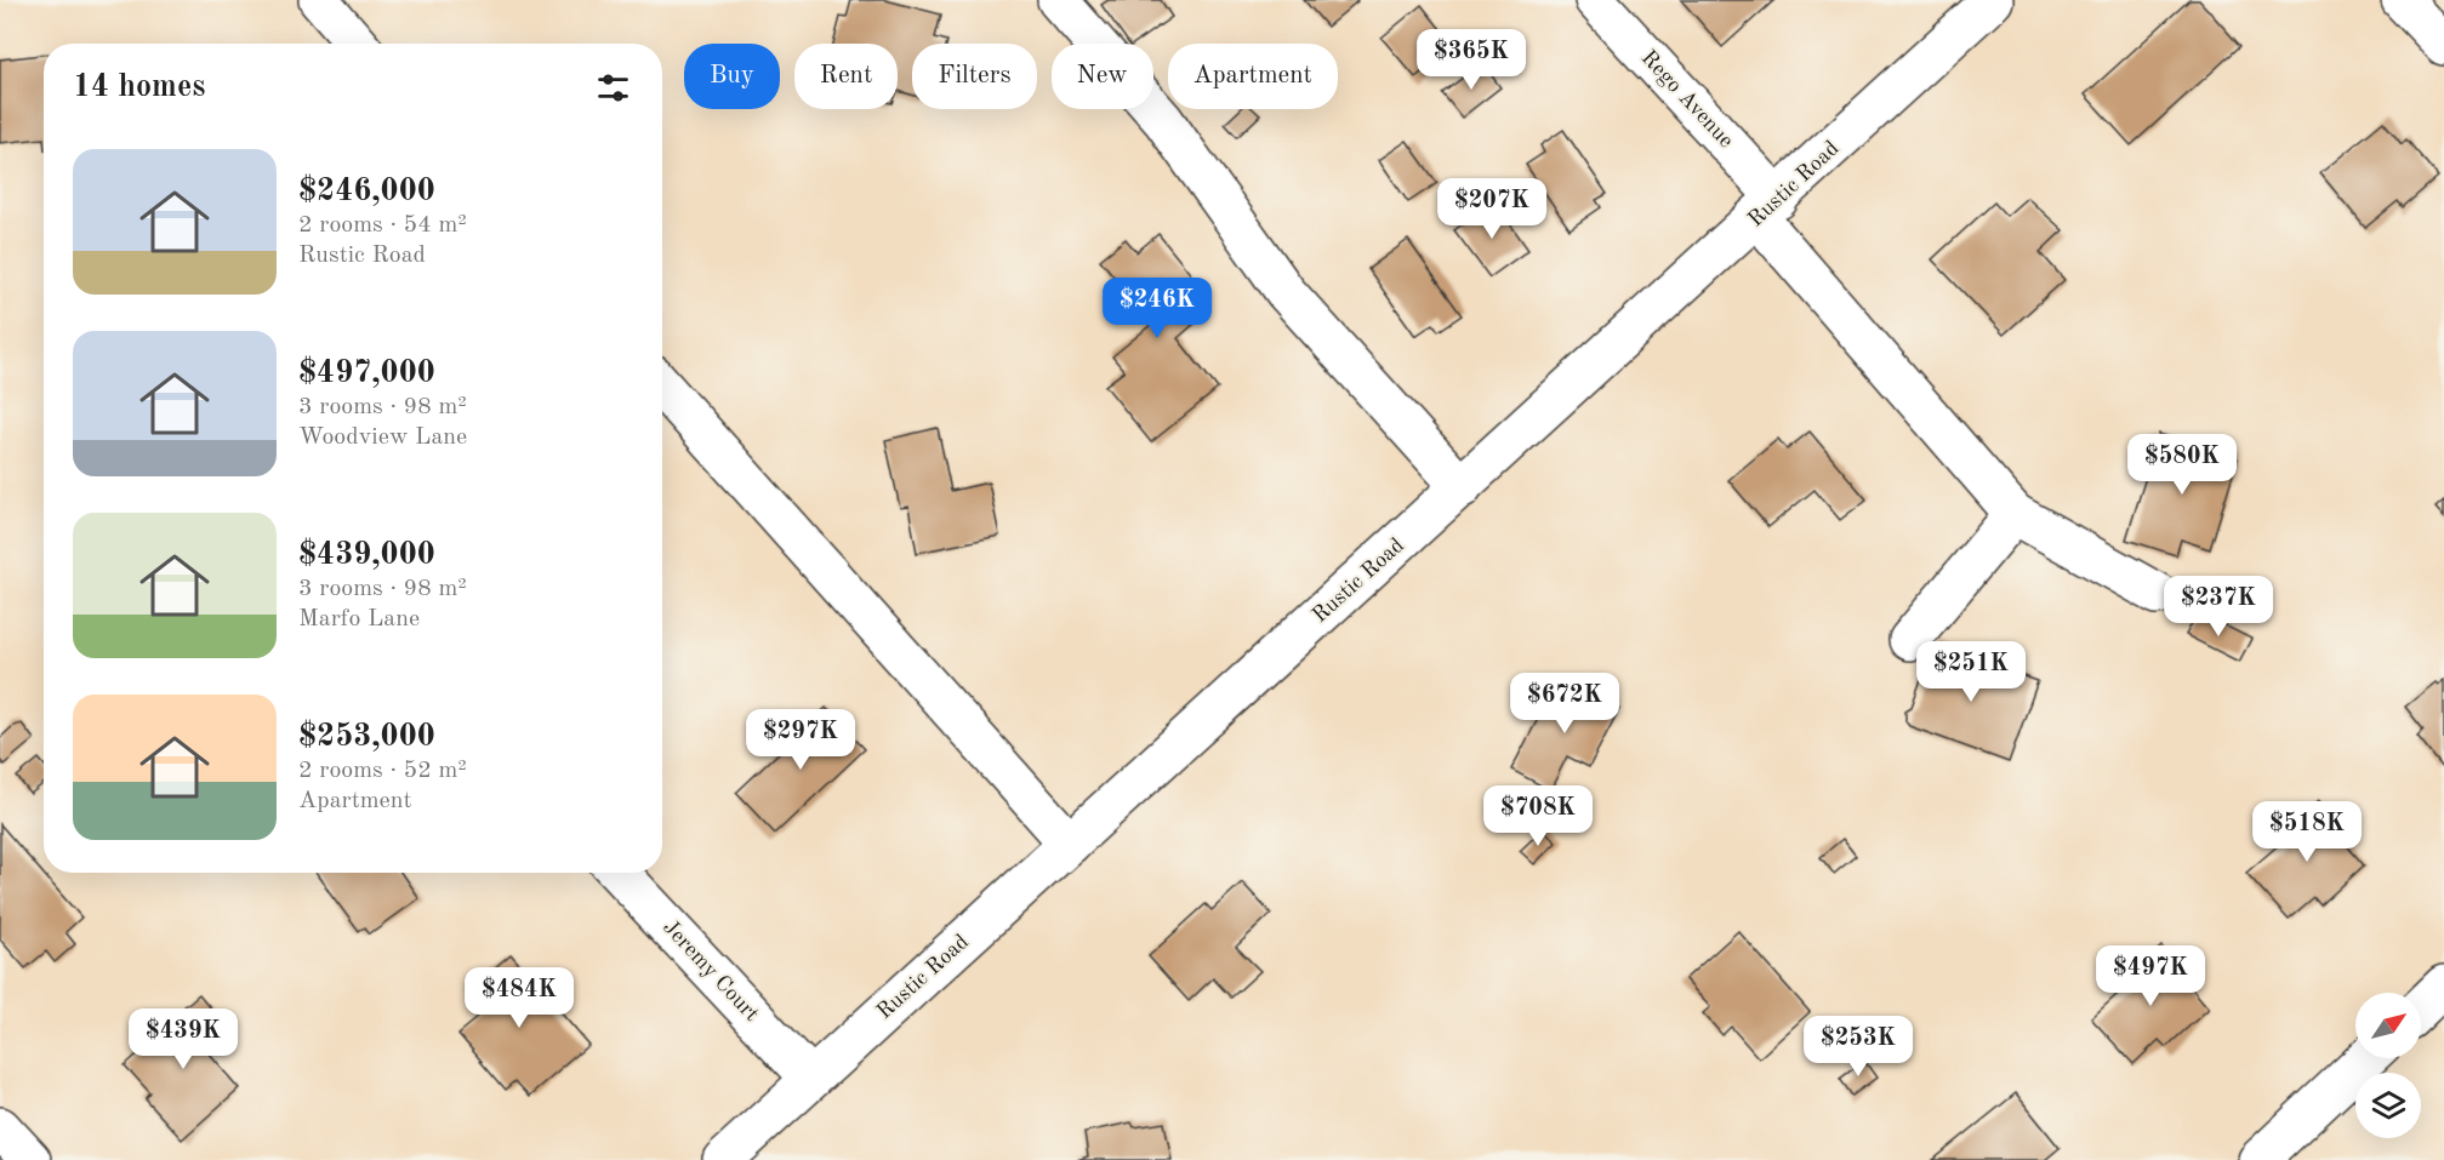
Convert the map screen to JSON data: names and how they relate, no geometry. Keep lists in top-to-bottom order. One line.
{"streets":{"street":["Rego Avenue","Rustic Road","Jeremy Court"]},"crossings":[["Rego Avenue","Rustic Road"],["Rustic Road","Jeremy Court"]],"north":"top right","page":{"price":["$365K","$207K","$246K","$580K","$237K","$251K","$672K","$297K","$708K","$518K","$497K","$484K","$439K","$253K"],"chip":["Buy","Rent","Filters","New","Apartment"],"heading":"14 homes","list":[{"name":"$246,000","note":"2 rooms · 54 m² · Rustic Road"},{"name":"$497,000","note":"3 rooms · 98 m² · Woodview Lane"},{"name":"$439,000","note":"3 rooms · 98 m² · Marfo Lane"},{"name":"$253,000","note":"2 rooms · 52 m² · Apartment"}]}}
